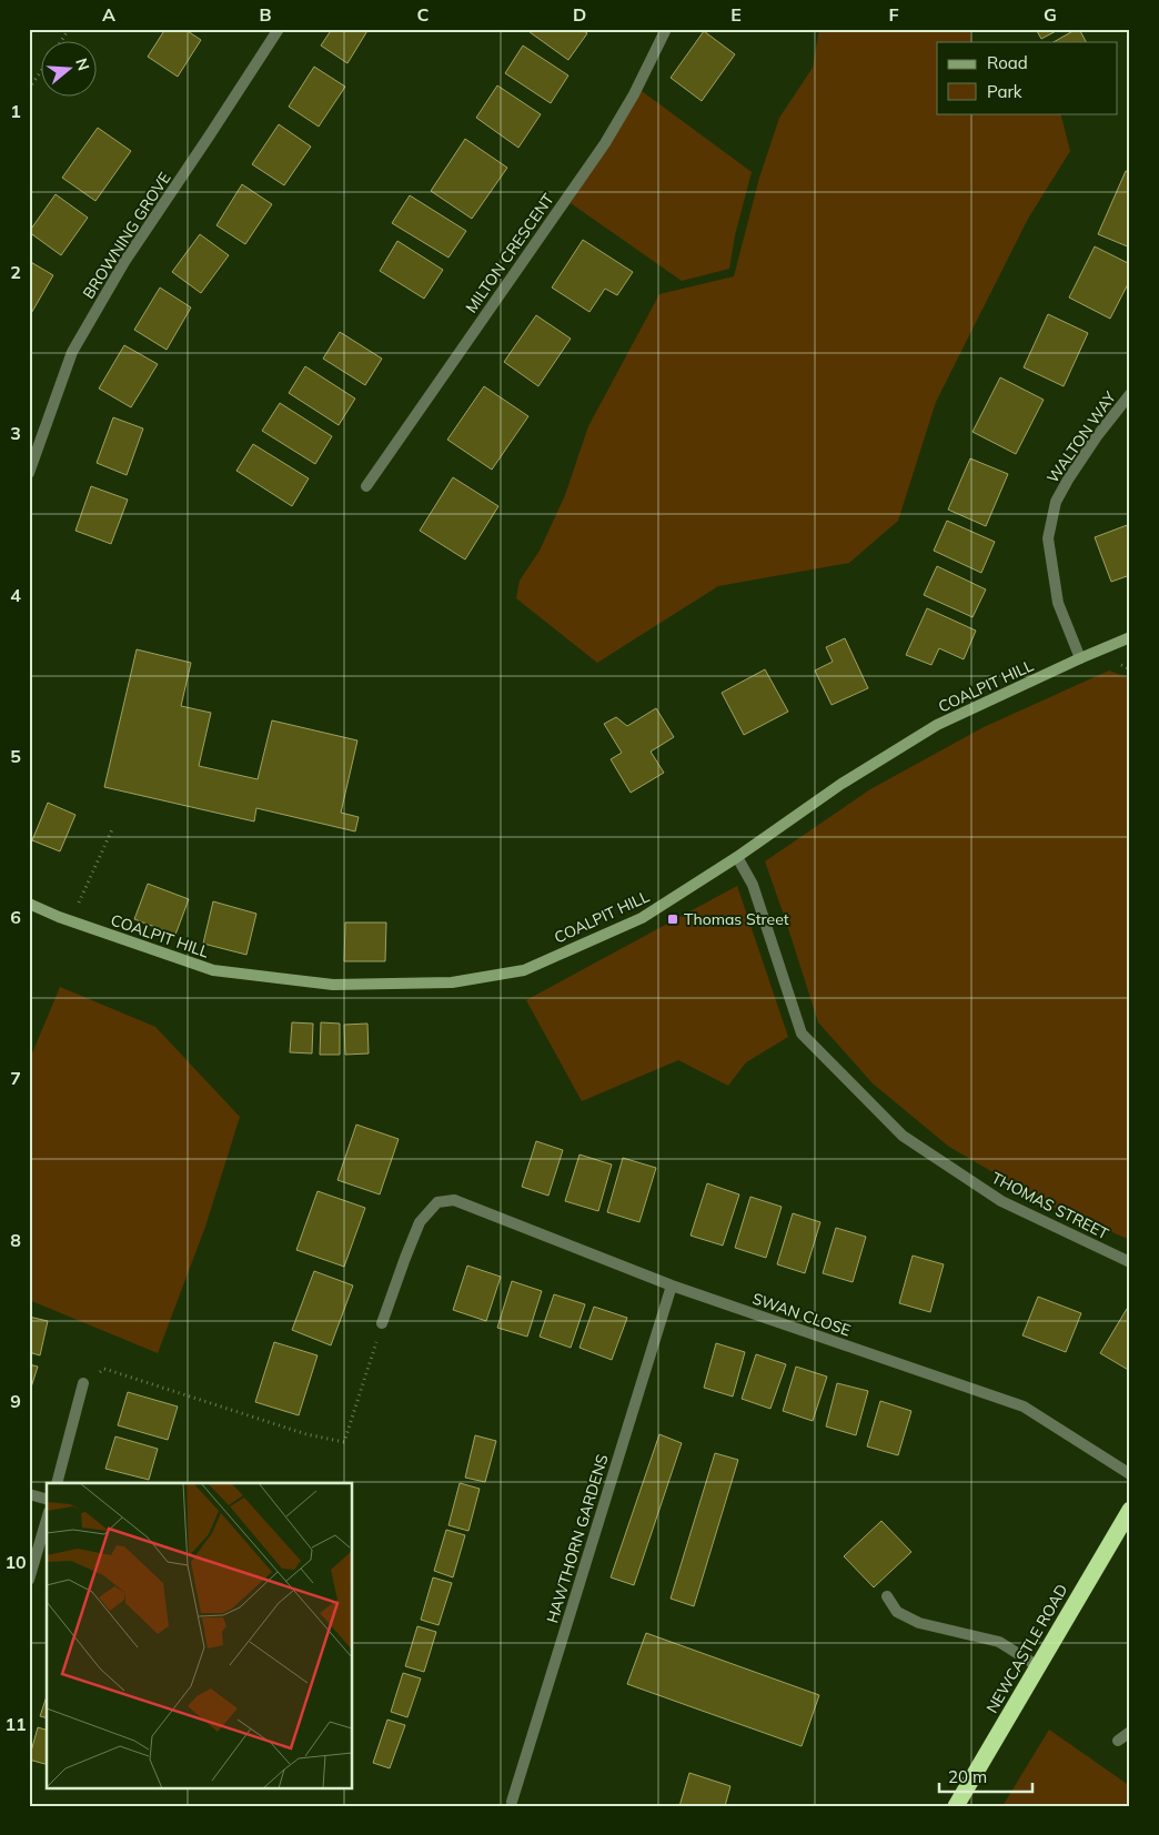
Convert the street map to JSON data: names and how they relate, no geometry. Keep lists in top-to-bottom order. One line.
{"streets":{"highway":["NEWCASTLE ROAD"],"street":["BROWNING GROVE","MILTON CRESCENT","WALTON WAY","COALPIT HILL","THOMAS STREET","SWAN CLOSE","HAWTHORN GARDENS"]},"crossings":[["WALTON WAY","COALPIT HILL"],["COALPIT HILL","THOMAS STREET"],["SWAN CLOSE","HAWTHORN GARDENS"]],"places":{"transit":["Thomas Street"]},"legend":["Road","Park"],"scale_bar":"20 m","north":"right","grid":{"columns":["A","B","C","D","E","F","G"],"rows":["1","2","3","4","5","6","7","8","9","10","11"]}}
